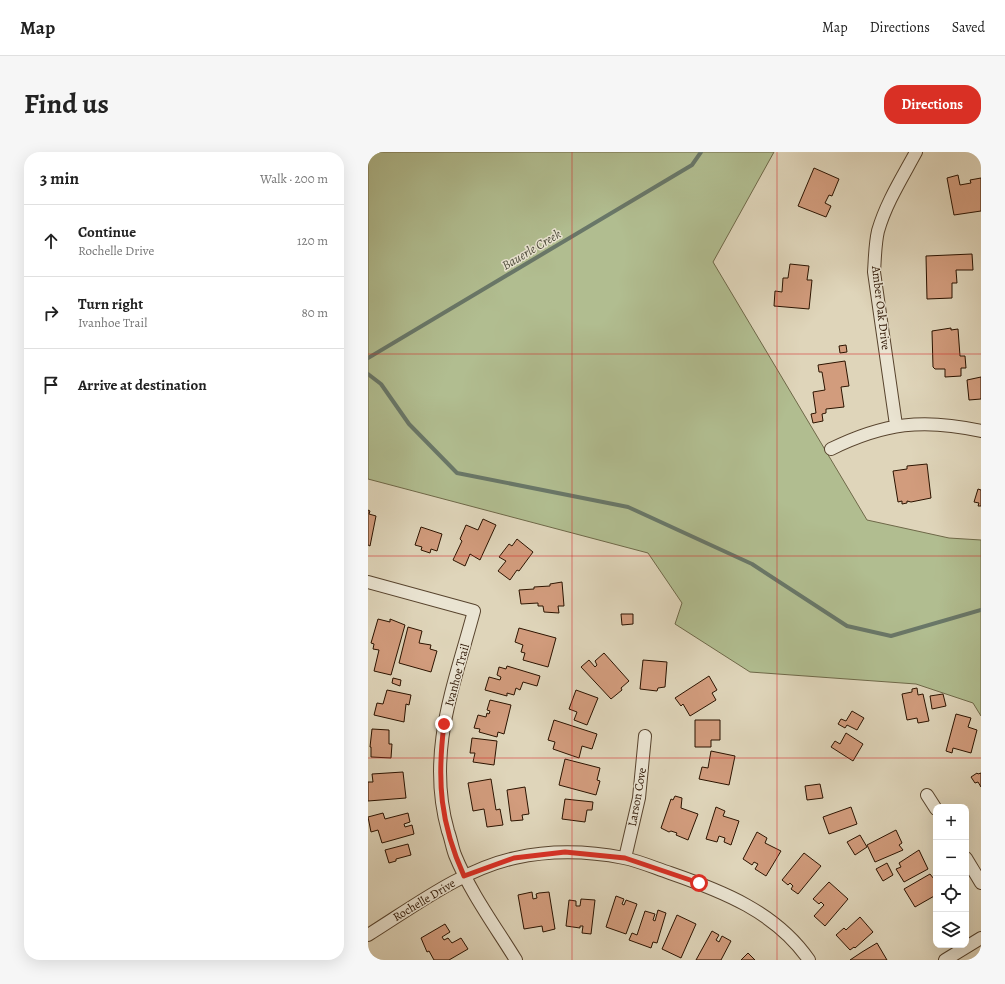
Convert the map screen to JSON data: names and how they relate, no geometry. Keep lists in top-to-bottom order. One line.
{"streets":{"street":["Amber Oak Drive","Ivanhoe Trail","Larson Cove","Rochelle Drive"]},"crossings":[["Ivanhoe Trail","Rochelle Drive"],["Larson Cove","Rochelle Drive"]],"water":["Bauerle Creek"],"page":{"header":"Map","nav":["Map","Directions","Saved"],"title":"Find us","buttons":"Directions","heading":["3 min","Walk · 200 m"],"list":[["Continue","Rochelle Drive","120 m"],["Turn right","Ivanhoe Trail","80 m"],"Arrive at destination"],"map_buttons":["+","−"]}}
